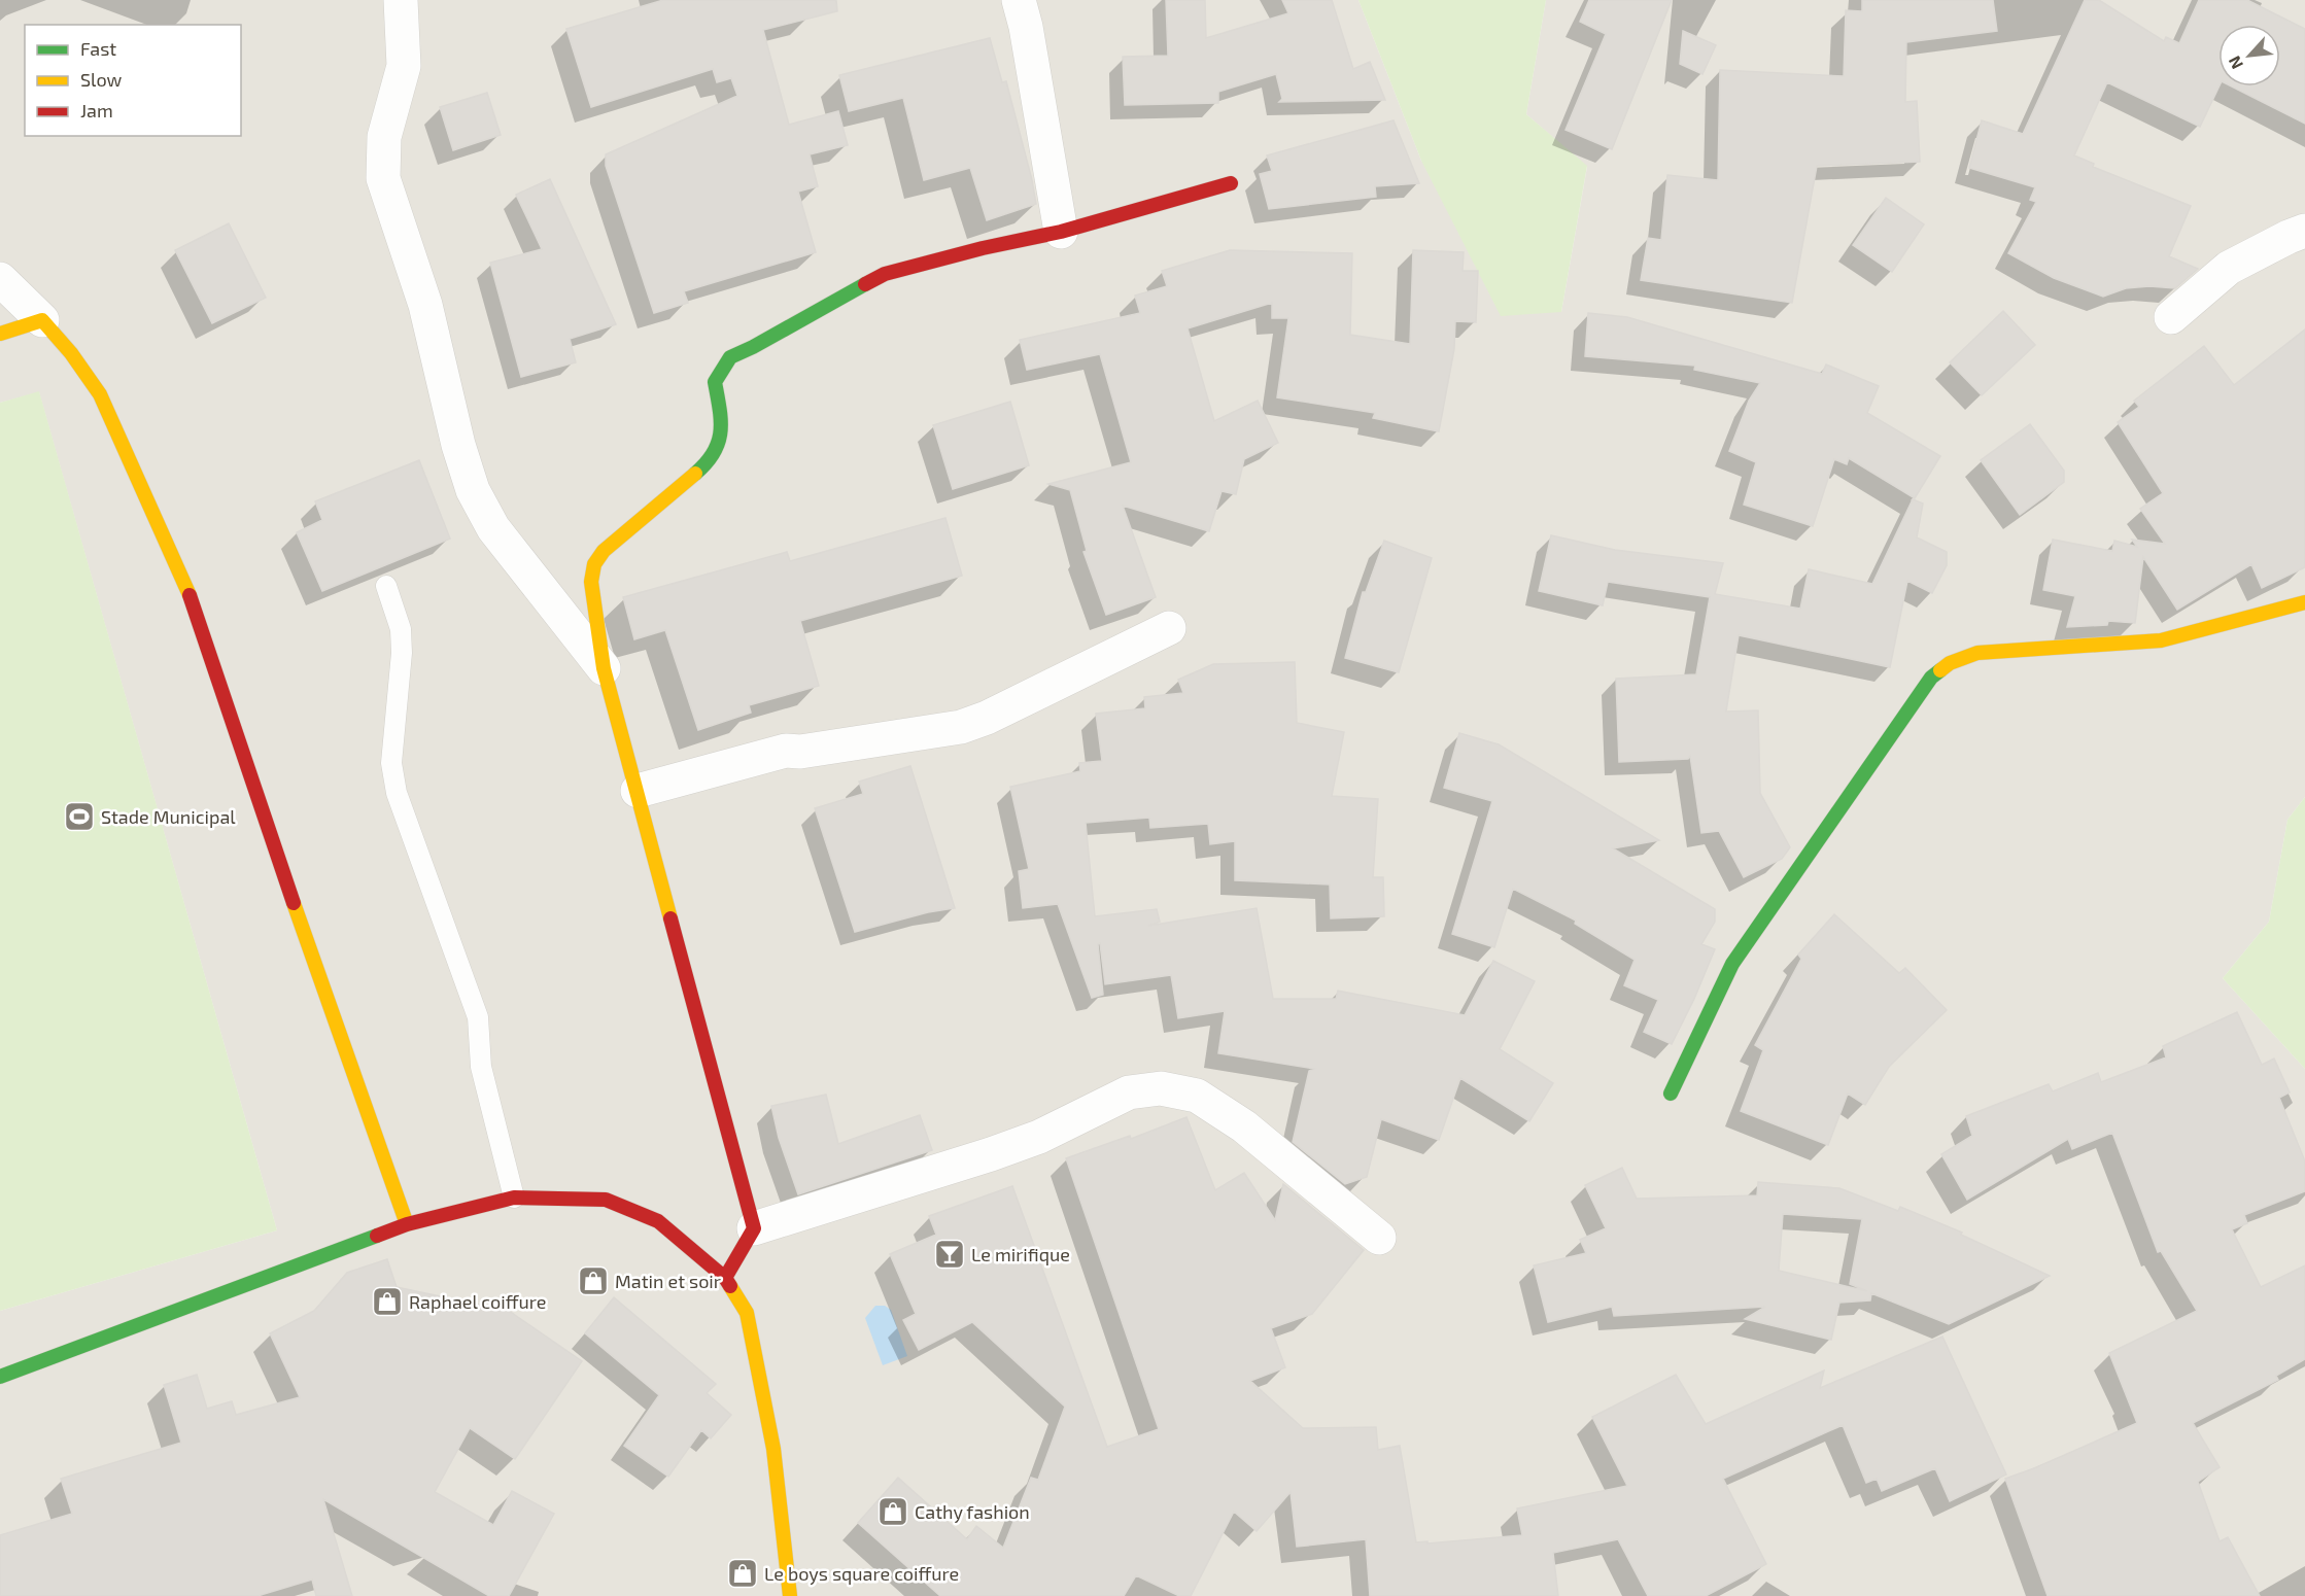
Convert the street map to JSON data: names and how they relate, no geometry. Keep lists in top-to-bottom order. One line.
{"places":{"sports":["Stade Municipal"],"bar":["Le mirifique"],"shop":["Matin et soir","Raphael coiffure","Cathy fashion","Le boys square coiffure"]},"legend":["Fast","Slow","Jam"],"north":"bottom left"}
